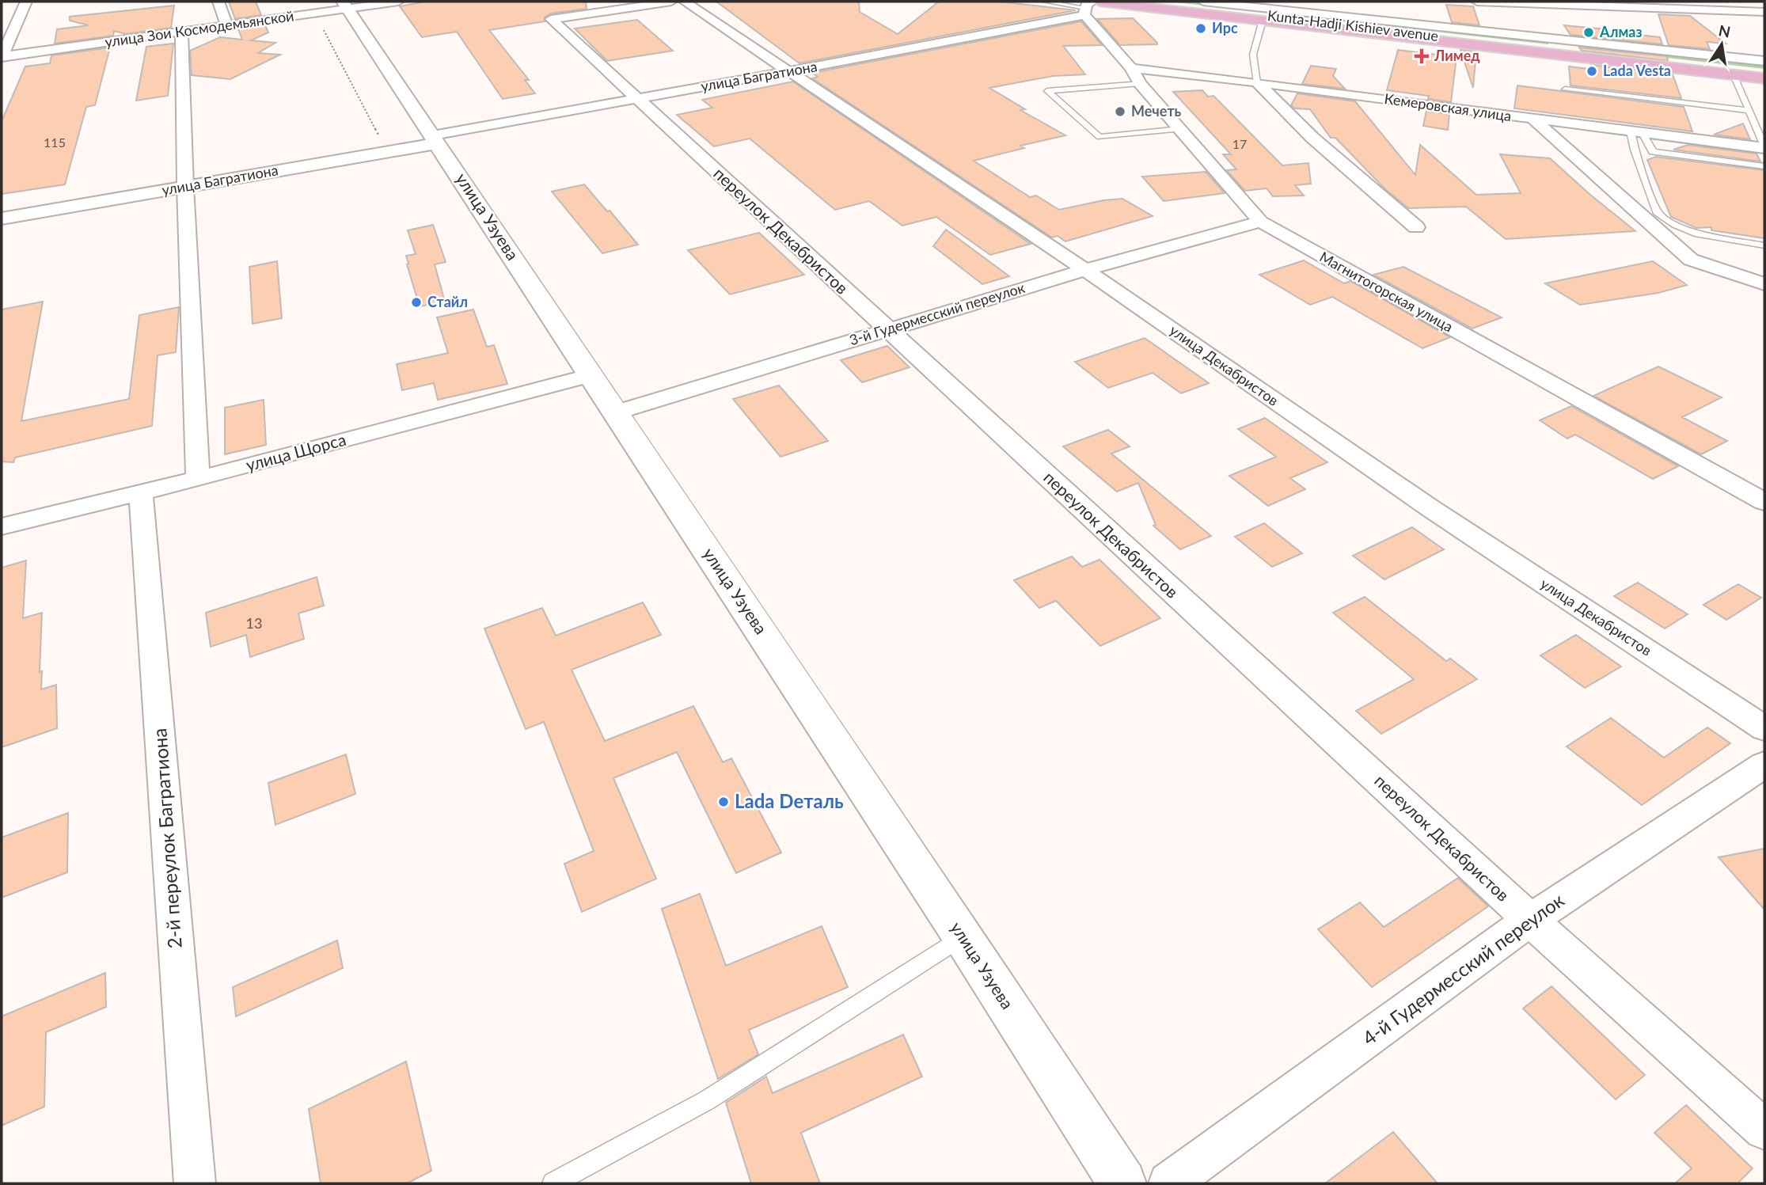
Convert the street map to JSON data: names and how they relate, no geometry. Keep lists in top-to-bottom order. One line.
{"streets":{"main road":["Kunta-Hadji Kishiev avenue","улица Багратиона","улица Узуева"],"street":["улица Зои Космодемьянской","Кемеровская улица","переулок Декабристов","Магнитогорская улица","3-й Гудермесский переулок","улица Декабристов","улица Щорса","2-й переулок Багратиона","4-й Гудермесский переулок"]},"crossings":[["Kunta-Hadji Kishiev avenue","улица Багратиона"],["Kunta-Hadji Kishiev avenue","Магнитогорская улица"],["улица Зои Космодемьянской","улица Узуева"],["улица Багратиона","улица Узуева"],["улица Багратиона","переулок Декабристов"],["улица Багратиона","Магнитогорская улица"],["улица Багратиона","улица Декабристов"],["Кемеровская улица","Магнитогорская улица"],["улица Узуева","3-й Гудермесский переулок"],["улица Узуева","улица Щорса"],["переулок Декабристов","3-й Гудермесский переулок"],["переулок Декабристов","4-й Гудермесский переулок"],["Магнитогорская улица","3-й Гудермесский переулок"],["3-й Гудермесский переулок","улица Декабристов"],["улица Щорса","2-й переулок Багратиона"]],"places":{"other":["Ирс","Алмаз","Lada Vesta","Мечеть","Стайл","Lada Dеталь"],"health":["Лимед"]},"house_numbers":["115","17","13"],"north":"top"}
